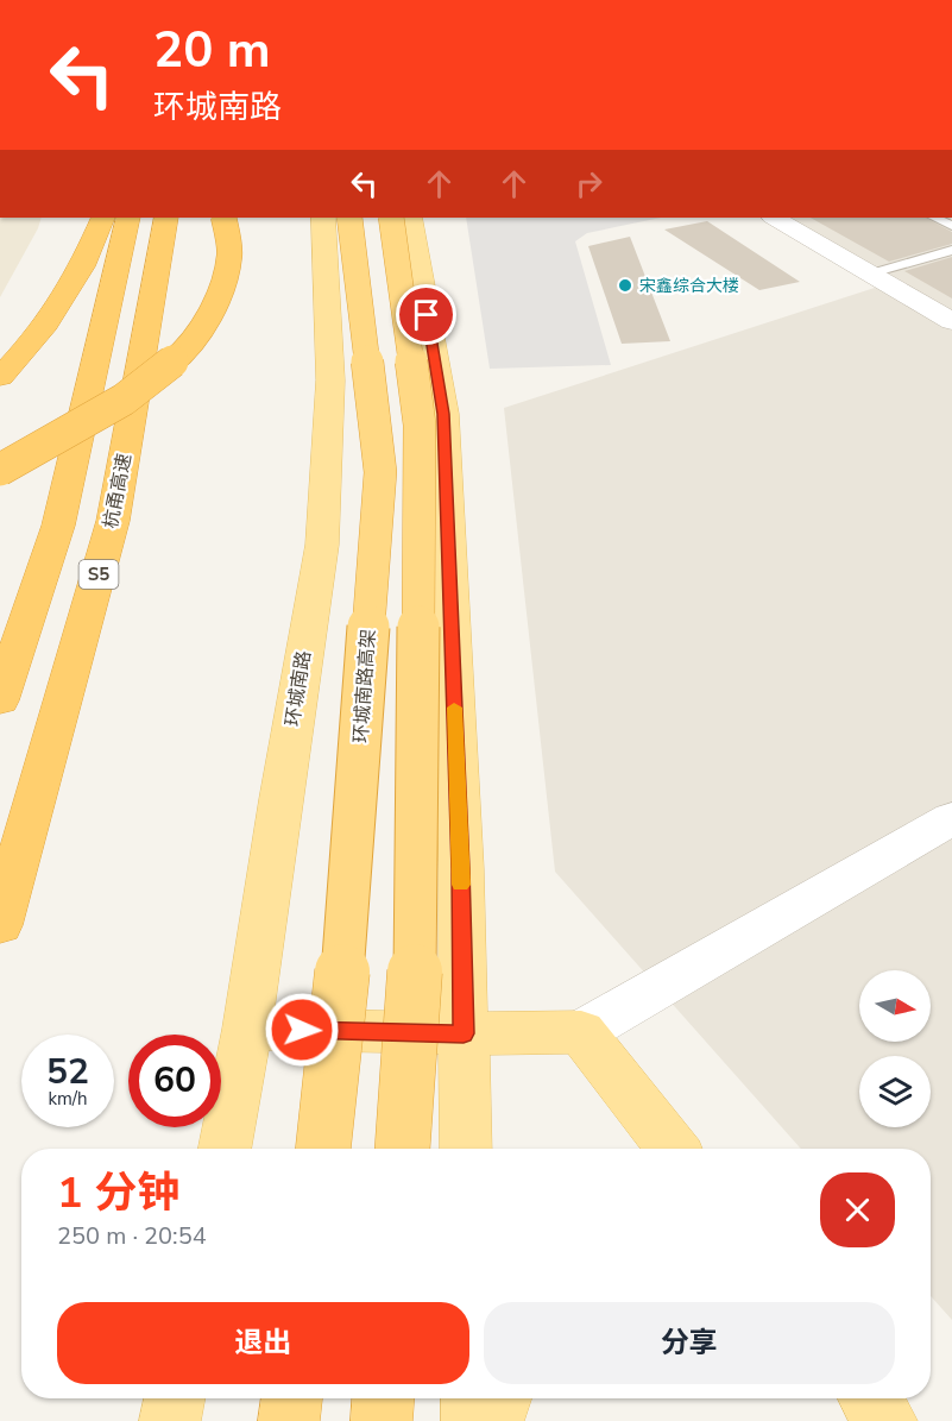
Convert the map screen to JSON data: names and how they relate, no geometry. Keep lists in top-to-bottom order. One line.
{"streets":{"highway":["杭甬高速","S5","环城南路高架"],"main road":["环城南路"]},"places":["宋鑫综合大楼"],"north":"right","page":{"turn":["20 m","环城南路"],"speed":"52 km/h","limit":"60","heading":["1 分钟","250 m · 20:54"],"buttons":["退出","分享"]}}
